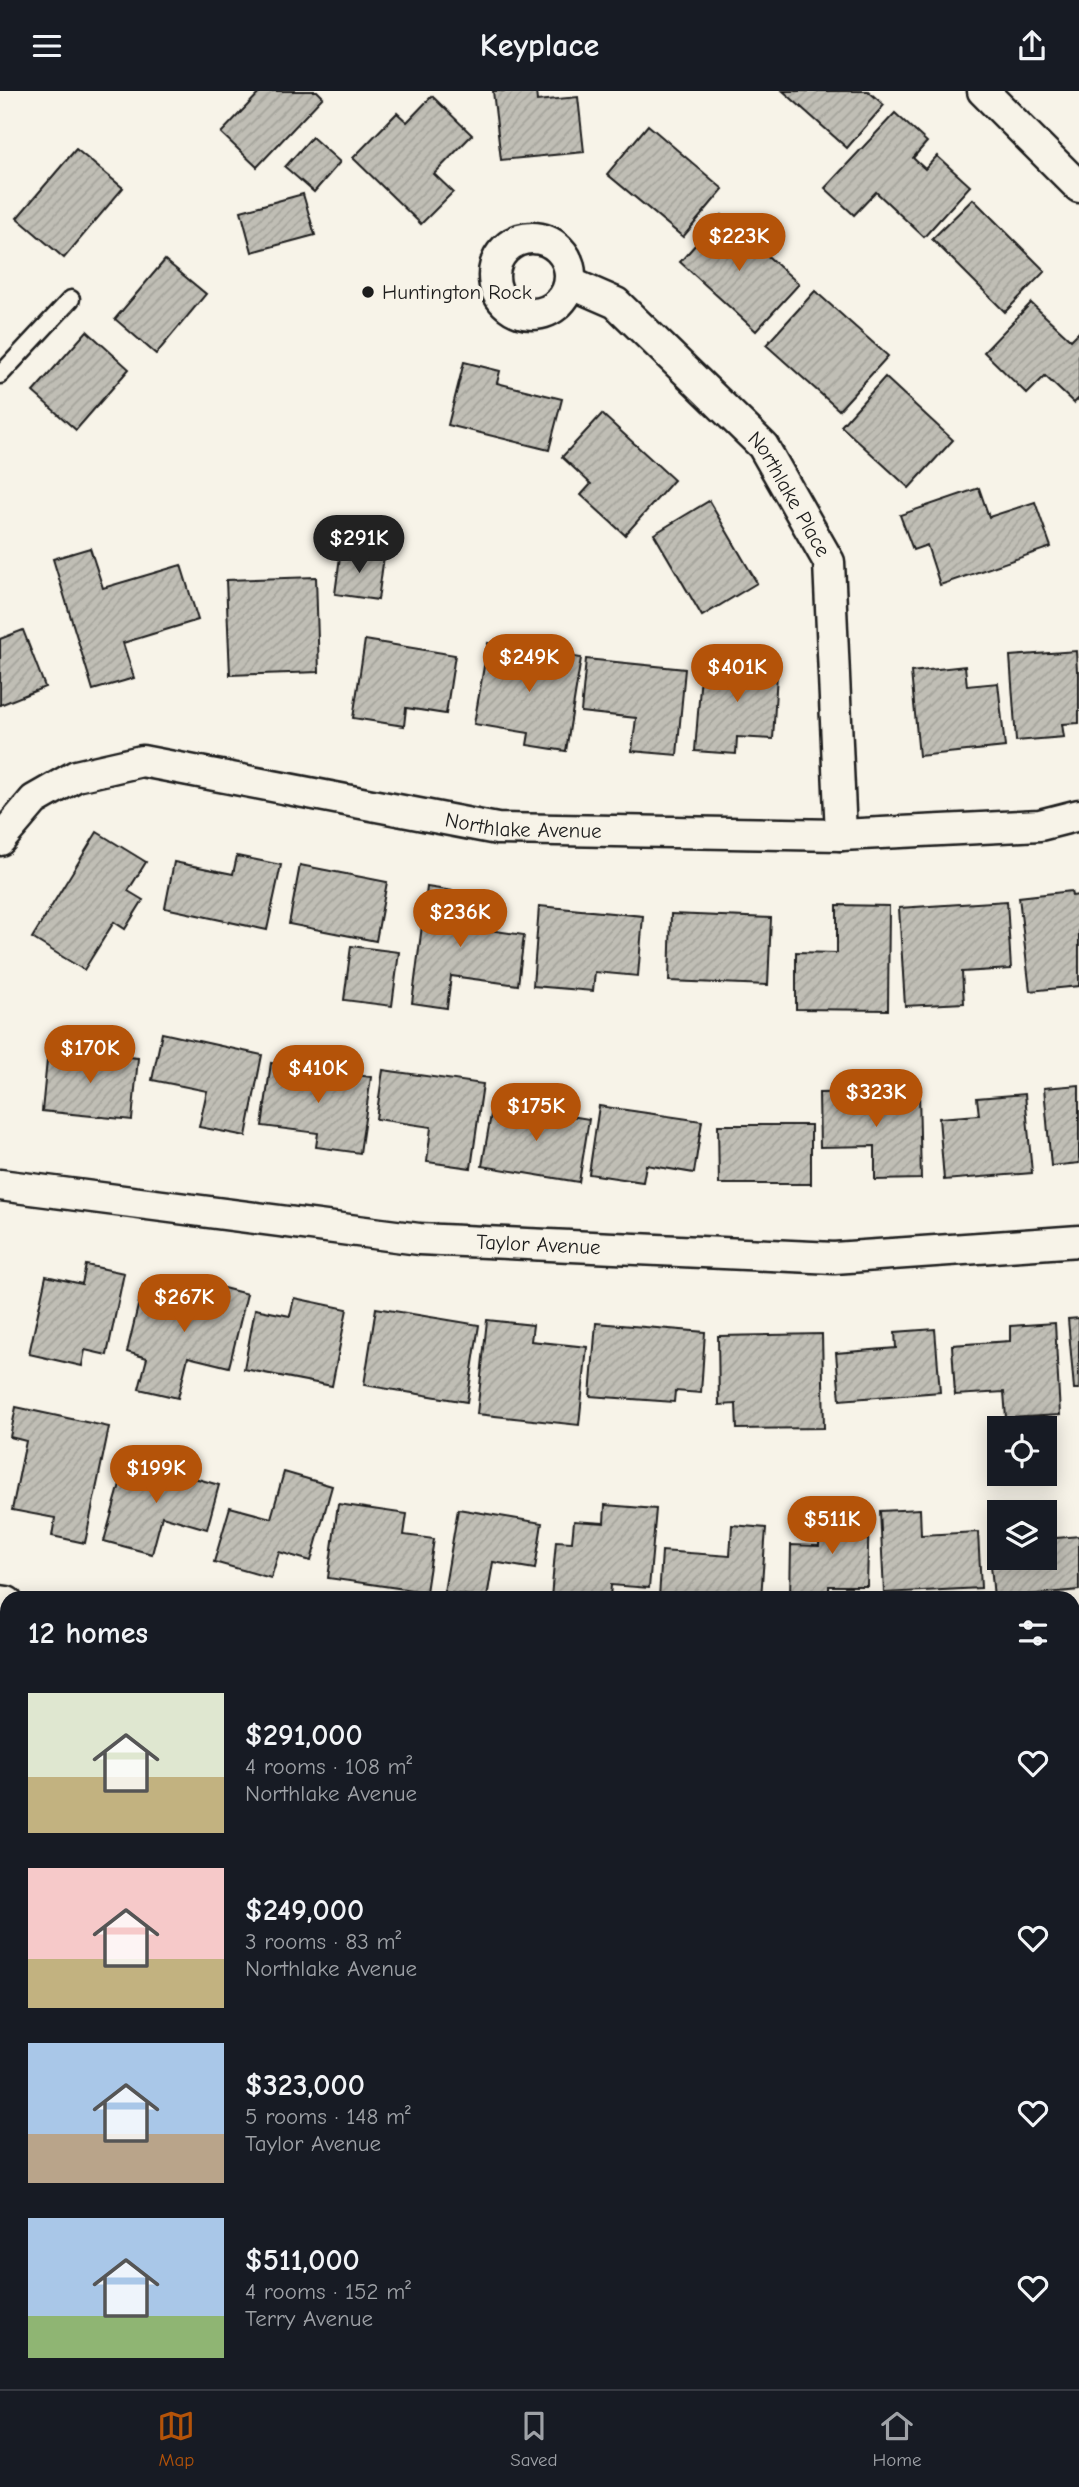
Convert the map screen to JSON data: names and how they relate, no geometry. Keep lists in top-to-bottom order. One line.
{"streets":{"street":["Northlake Place","Northlake Avenue","Taylor Avenue"]},"crossings":[["Northlake Place","Northlake Avenue"]],"places":["Huntington Rock"],"page":{"header":"Keyplace","price":["$223K","$291K","$249K","$401K","$236K","$170K","$410K","$323K","$175K","$267K","$199K","$511K"],"heading":"12 homes","list":[{"name":"$291,000","note":"4 rooms · 108 m² · Northlake Avenue"},{"name":"$249,000","note":"3 rooms · 83 m² · Northlake Avenue"},{"name":"$323,000","note":"5 rooms · 148 m² · Taylor Avenue"},{"name":"$511,000","note":"4 rooms · 152 m² · Terry Avenue"}],"tabs":["Map","Saved","Home"]}}
